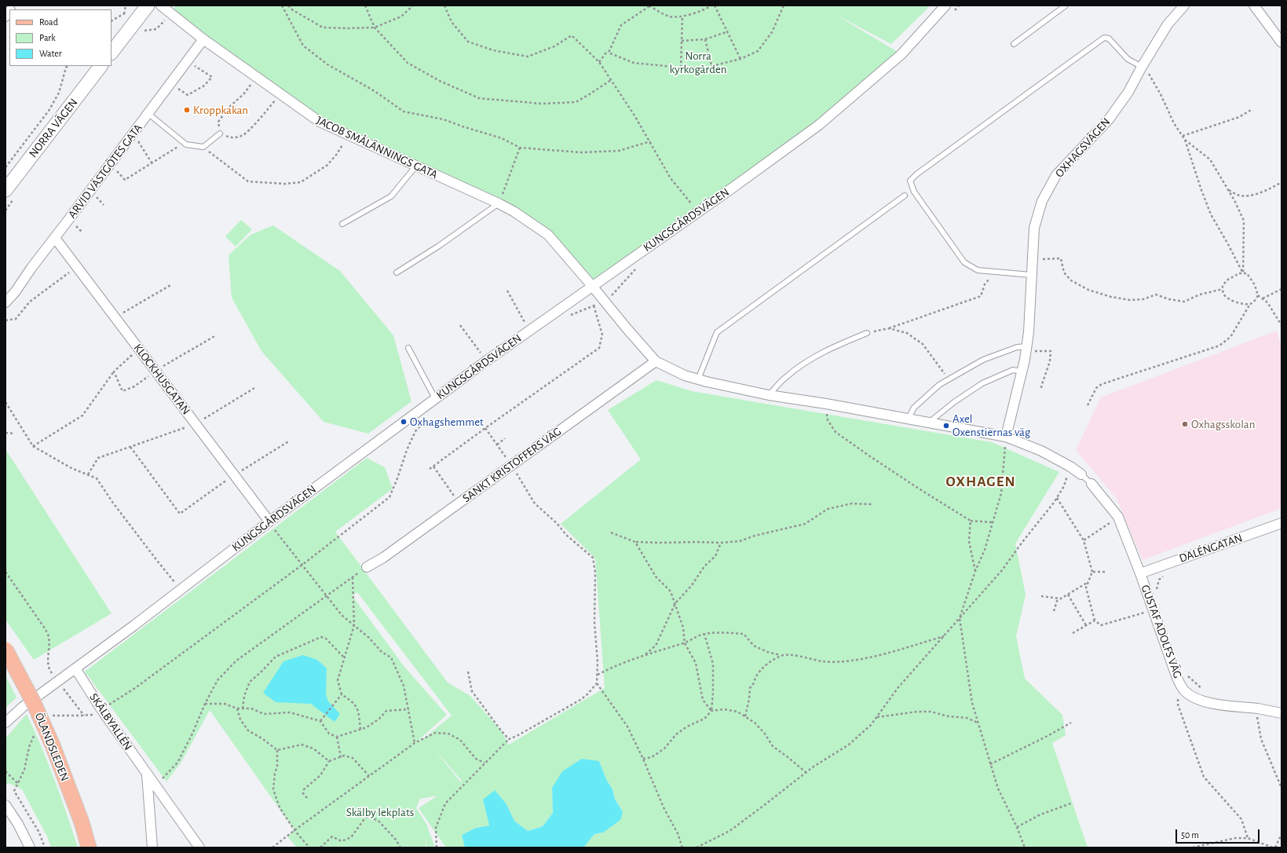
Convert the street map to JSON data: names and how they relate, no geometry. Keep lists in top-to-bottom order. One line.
{"streets":{"main road":["NORRA VÄGEN","ÖLANDSLEDEN"],"street":["JACOB SMÅLÄNNINGS GATA","OXHAGSVÄGEN","ARVID VÄSTGÖTES GATA","KUNGSGÅRDSVÄGEN","KLOCKHUSGATAN","SANKT KRISTOFFERS VÄG","DALÉNGATAN","GUSTAF ADOLFS VÄG","SKÄLBYALLÉN"]},"crossings":[["JACOB SMÅLÄNNINGS GATA","ARVID VÄSTGÖTES GATA"],["JACOB SMÅLÄNNINGS GATA","KUNGSGÅRDSVÄGEN"],["ARVID VÄSTGÖTES GATA","KLOCKHUSGATAN"],["KUNGSGÅRDSVÄGEN","KLOCKHUSGATAN"],["KUNGSGÅRDSVÄGEN","SKÄLBYALLÉN"],["DALÉNGATAN","GUSTAF ADOLFS VÄG"]],"districts":["OXHAGEN"],"parks":["Norra kyrkogården","Skälby lekplats"],"places":["Kroppkakan","Oxhagshemmet","Oxhagsskolan","Axel Oxenstiernas väg"],"legend":["Road","Park","Water"],"scale_bar":"50 m"}
